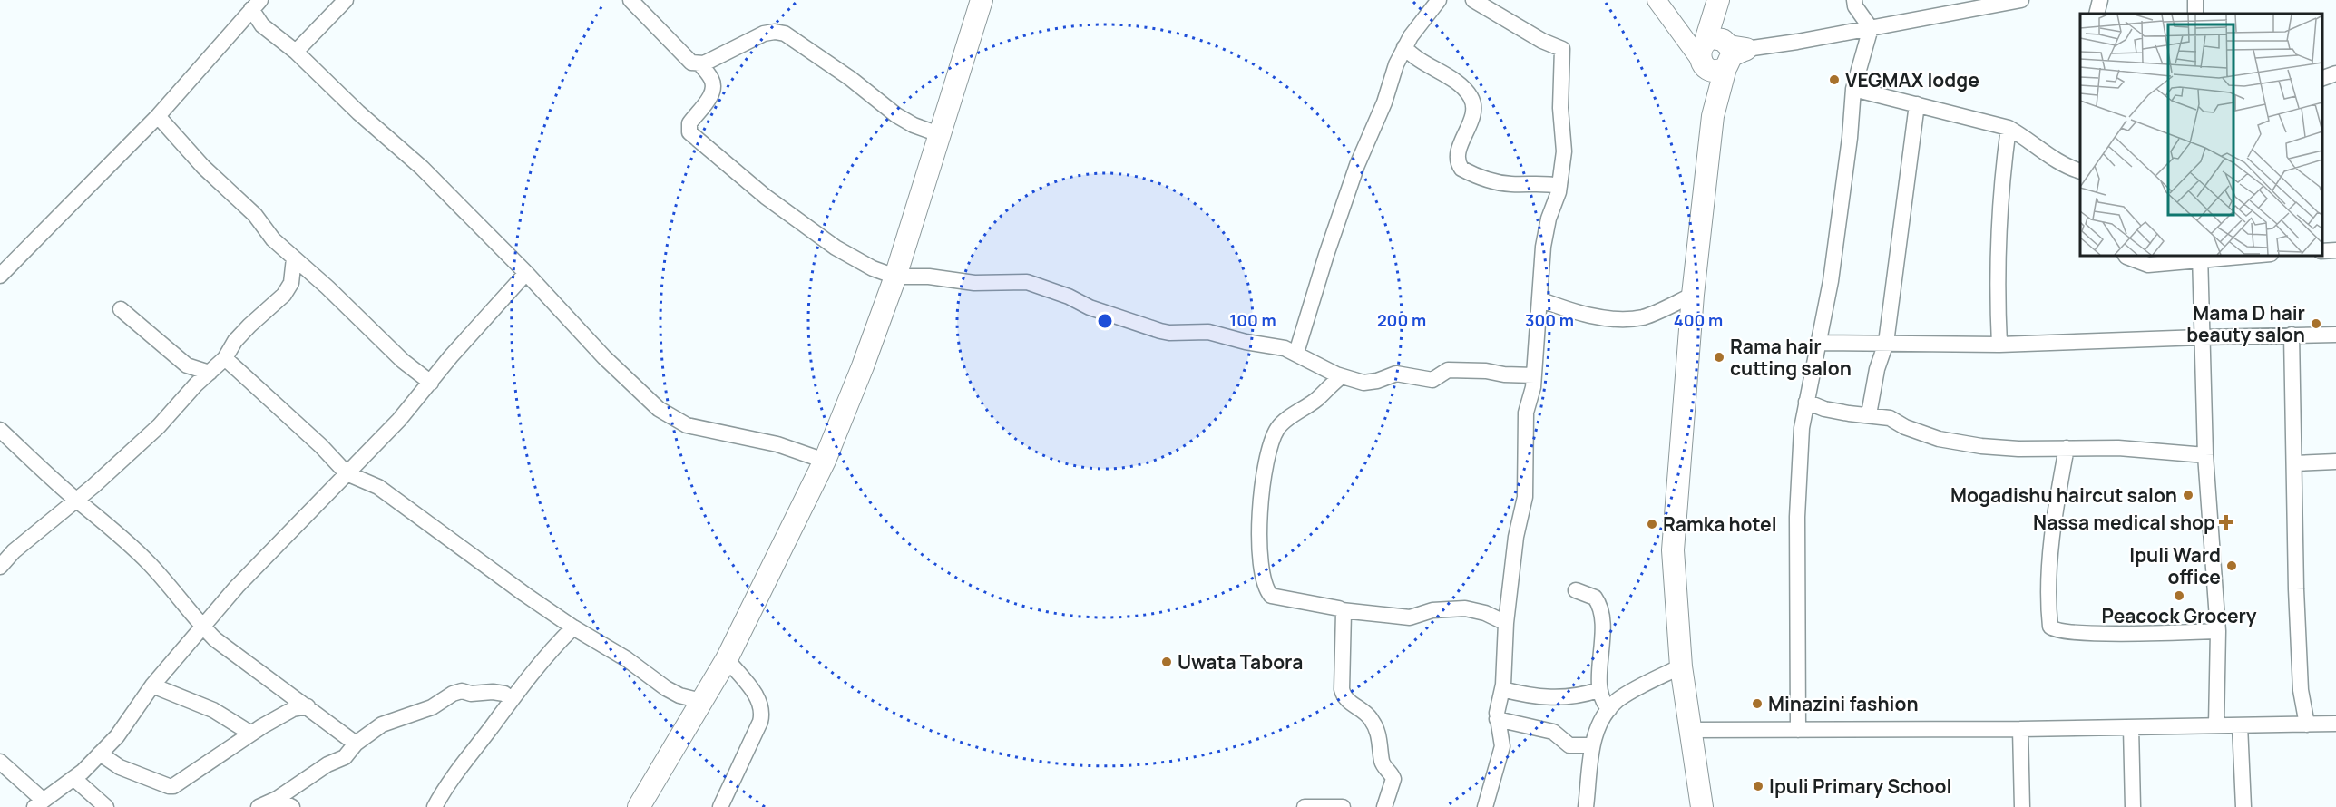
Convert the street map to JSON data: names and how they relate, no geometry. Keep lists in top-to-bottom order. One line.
{"places":{"other":["VEGMAX lodge","Mama D hair beauty salon","Rama hair cutting salon","Mogadishu haircut salon","Ramka hotel","Ipuli Ward office","Peacock Grocery","Uwata Tabora","Minazini fashion","Ipuli Primary School"],"health":["Nassa medical shop"]},"rings":["100 m","200 m","300 m","400 m"]}
